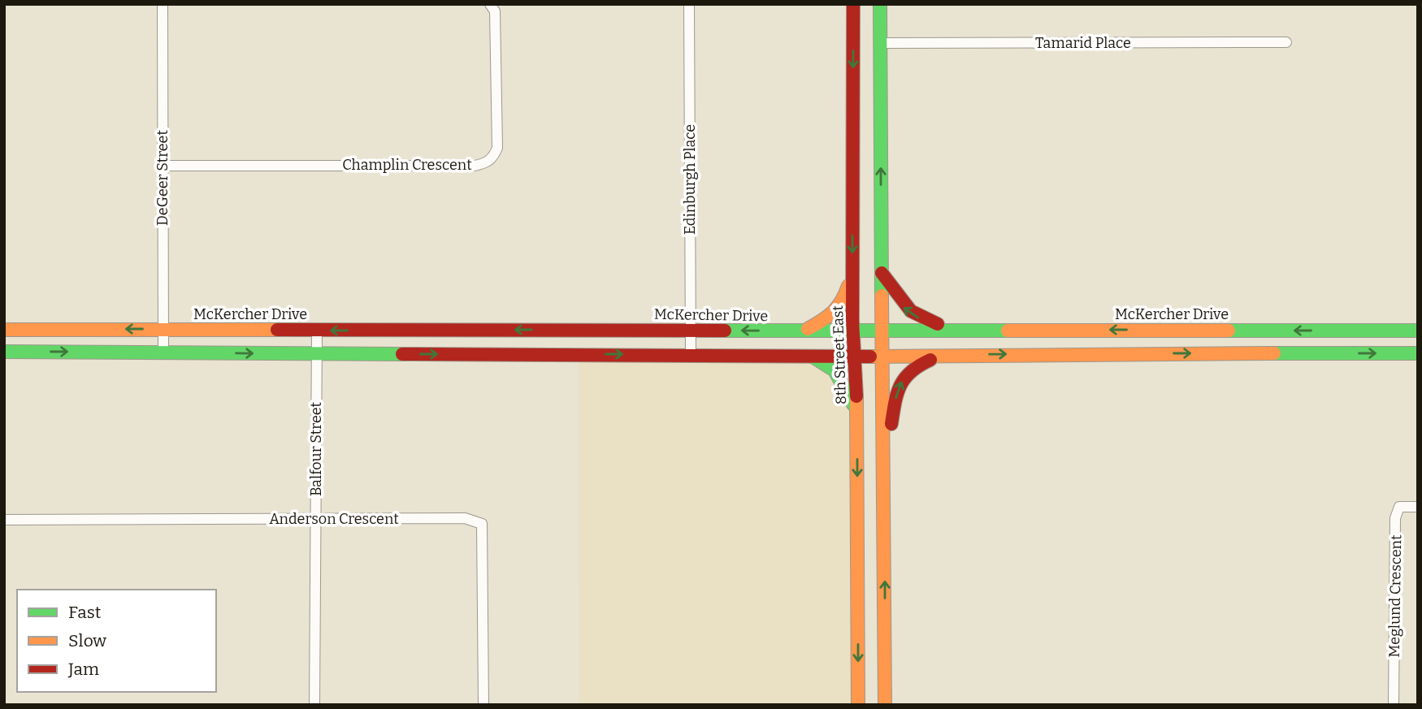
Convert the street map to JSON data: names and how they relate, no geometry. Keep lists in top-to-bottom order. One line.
{"streets":{"main road":["McKercher Drive","8th Street East"],"street":["Tamarid Place","Champlin Crescent","DeGeer Street","Edinburgh Place","Balfour Street","Anderson Crescent","Meglund Crescent"]},"crossings":[["Champlin Crescent","DeGeer Street"],["DeGeer Street","McKercher Drive"],["Edinburgh Place","McKercher Drive"],["McKercher Drive","8th Street East"],["McKercher Drive","Balfour Street"],["Balfour Street","Anderson Crescent"]],"legend":["Fast","Slow","Jam"]}
